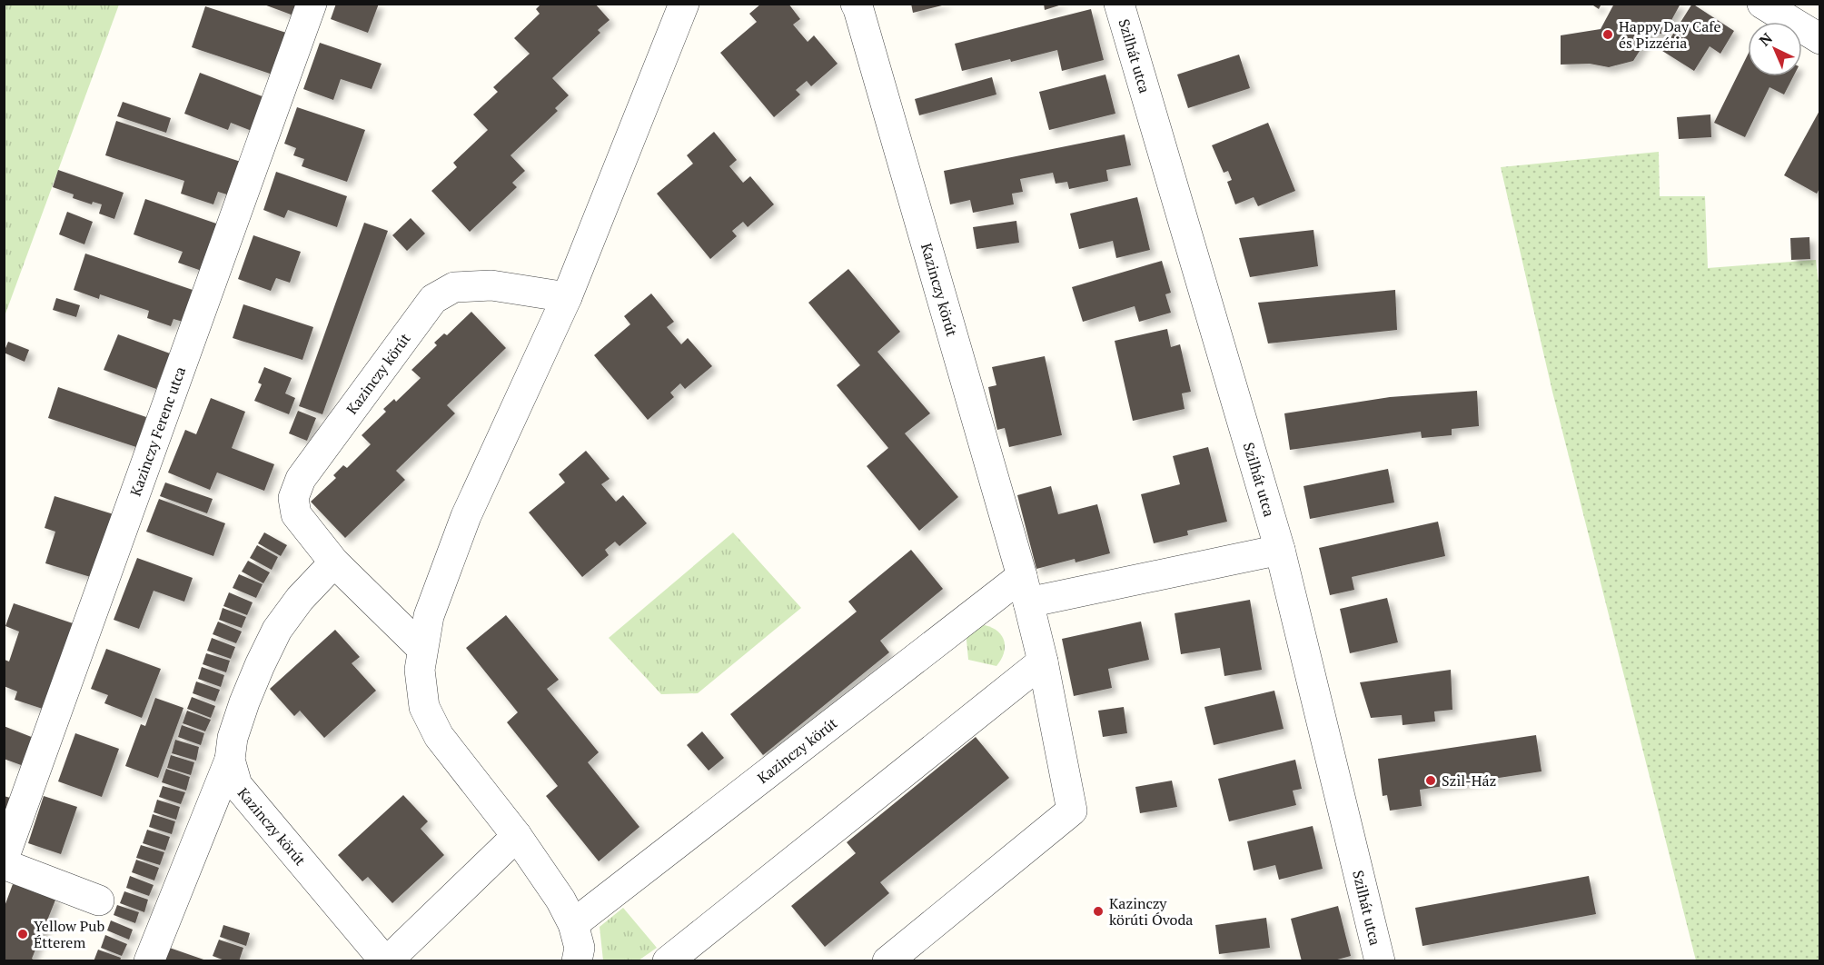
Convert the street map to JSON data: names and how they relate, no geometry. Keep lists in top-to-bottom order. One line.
{"streets":{"street":["Szilhát utca","Kazinczy körút","Kazinczy Ferenc utca"]},"crossings":[["Szilhát utca","Kazinczy körút"]],"places":["Happy Day Cafe és Pizzéria","Szil-Ház","Kazinczy körúti Óvoda","Yellow Pub Étterem"],"north":"top left"}
